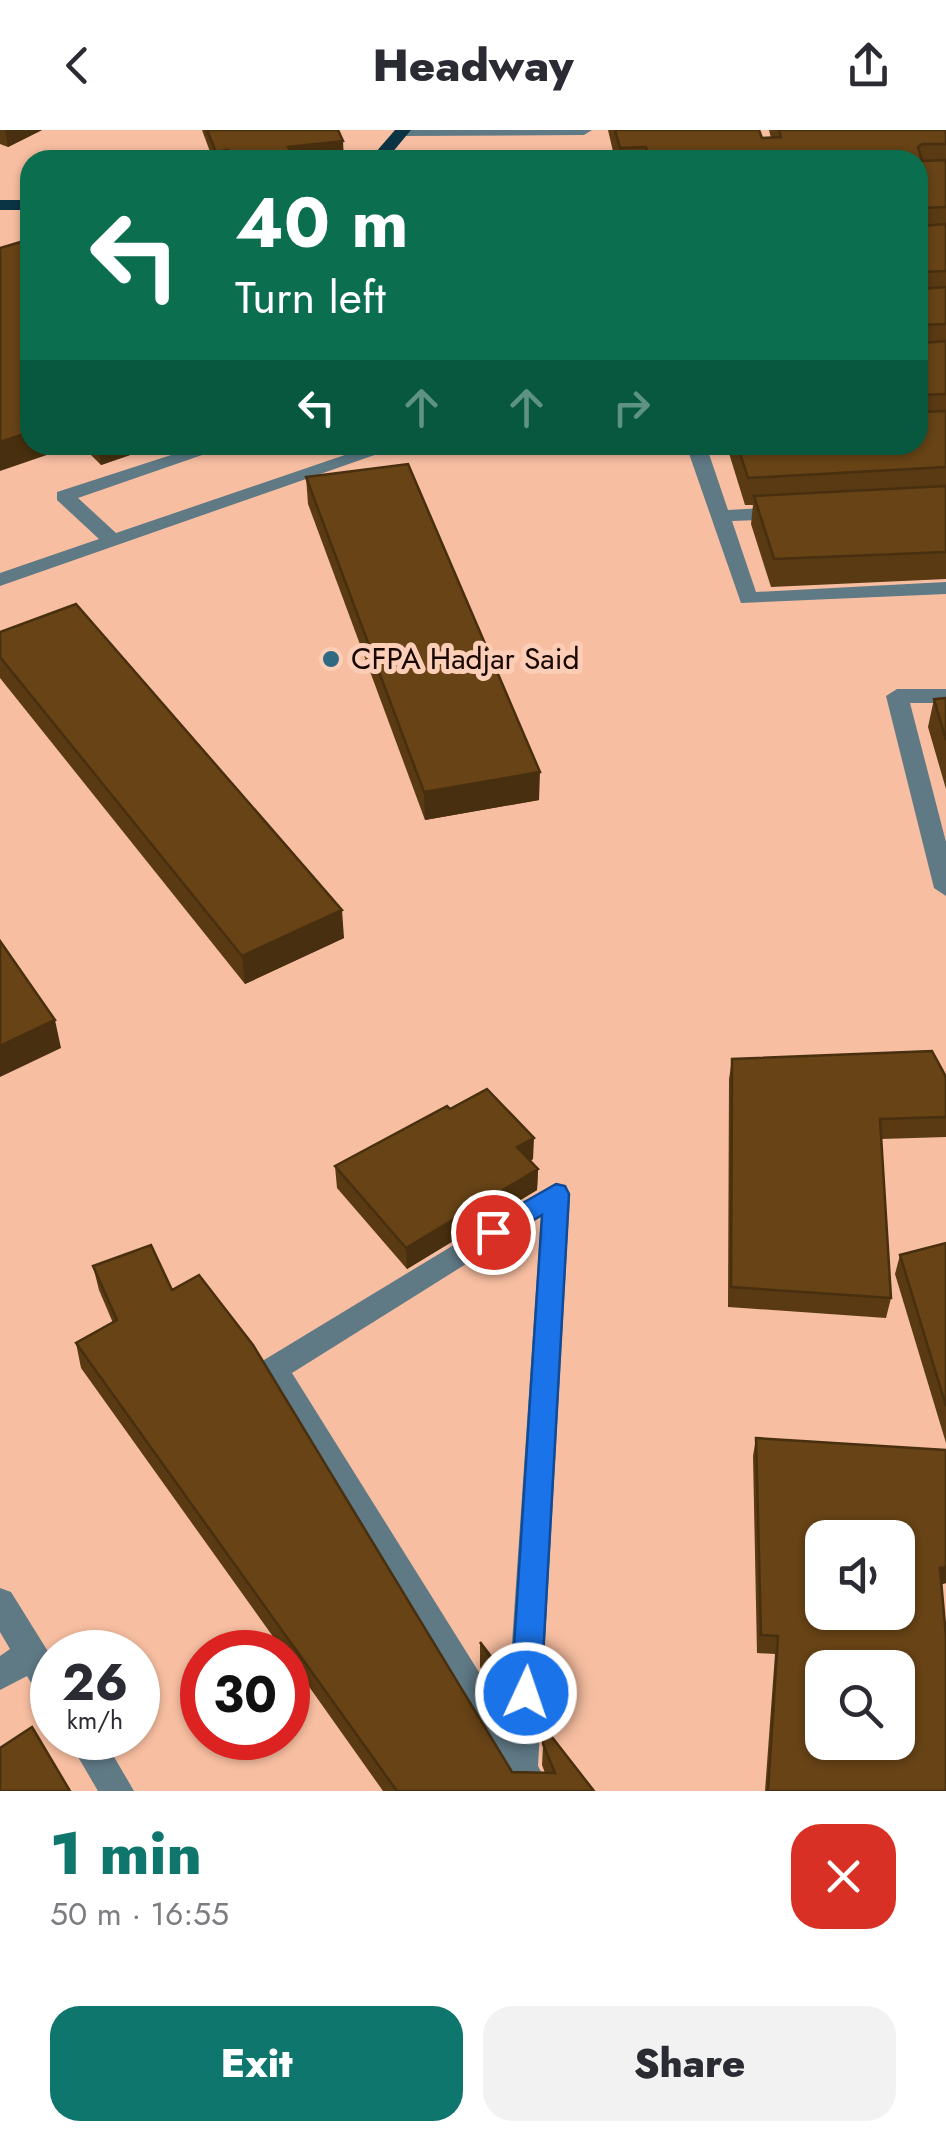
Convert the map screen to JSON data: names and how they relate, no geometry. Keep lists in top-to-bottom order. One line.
{"places":["CFPA Hadjar Said"],"page":{"header":"Headway","turn":["40 m","Turn left"],"speed":"26 km/h","limit":"30","heading":["1 min","50 m · 16:55"],"buttons":["Exit","Share"]}}
